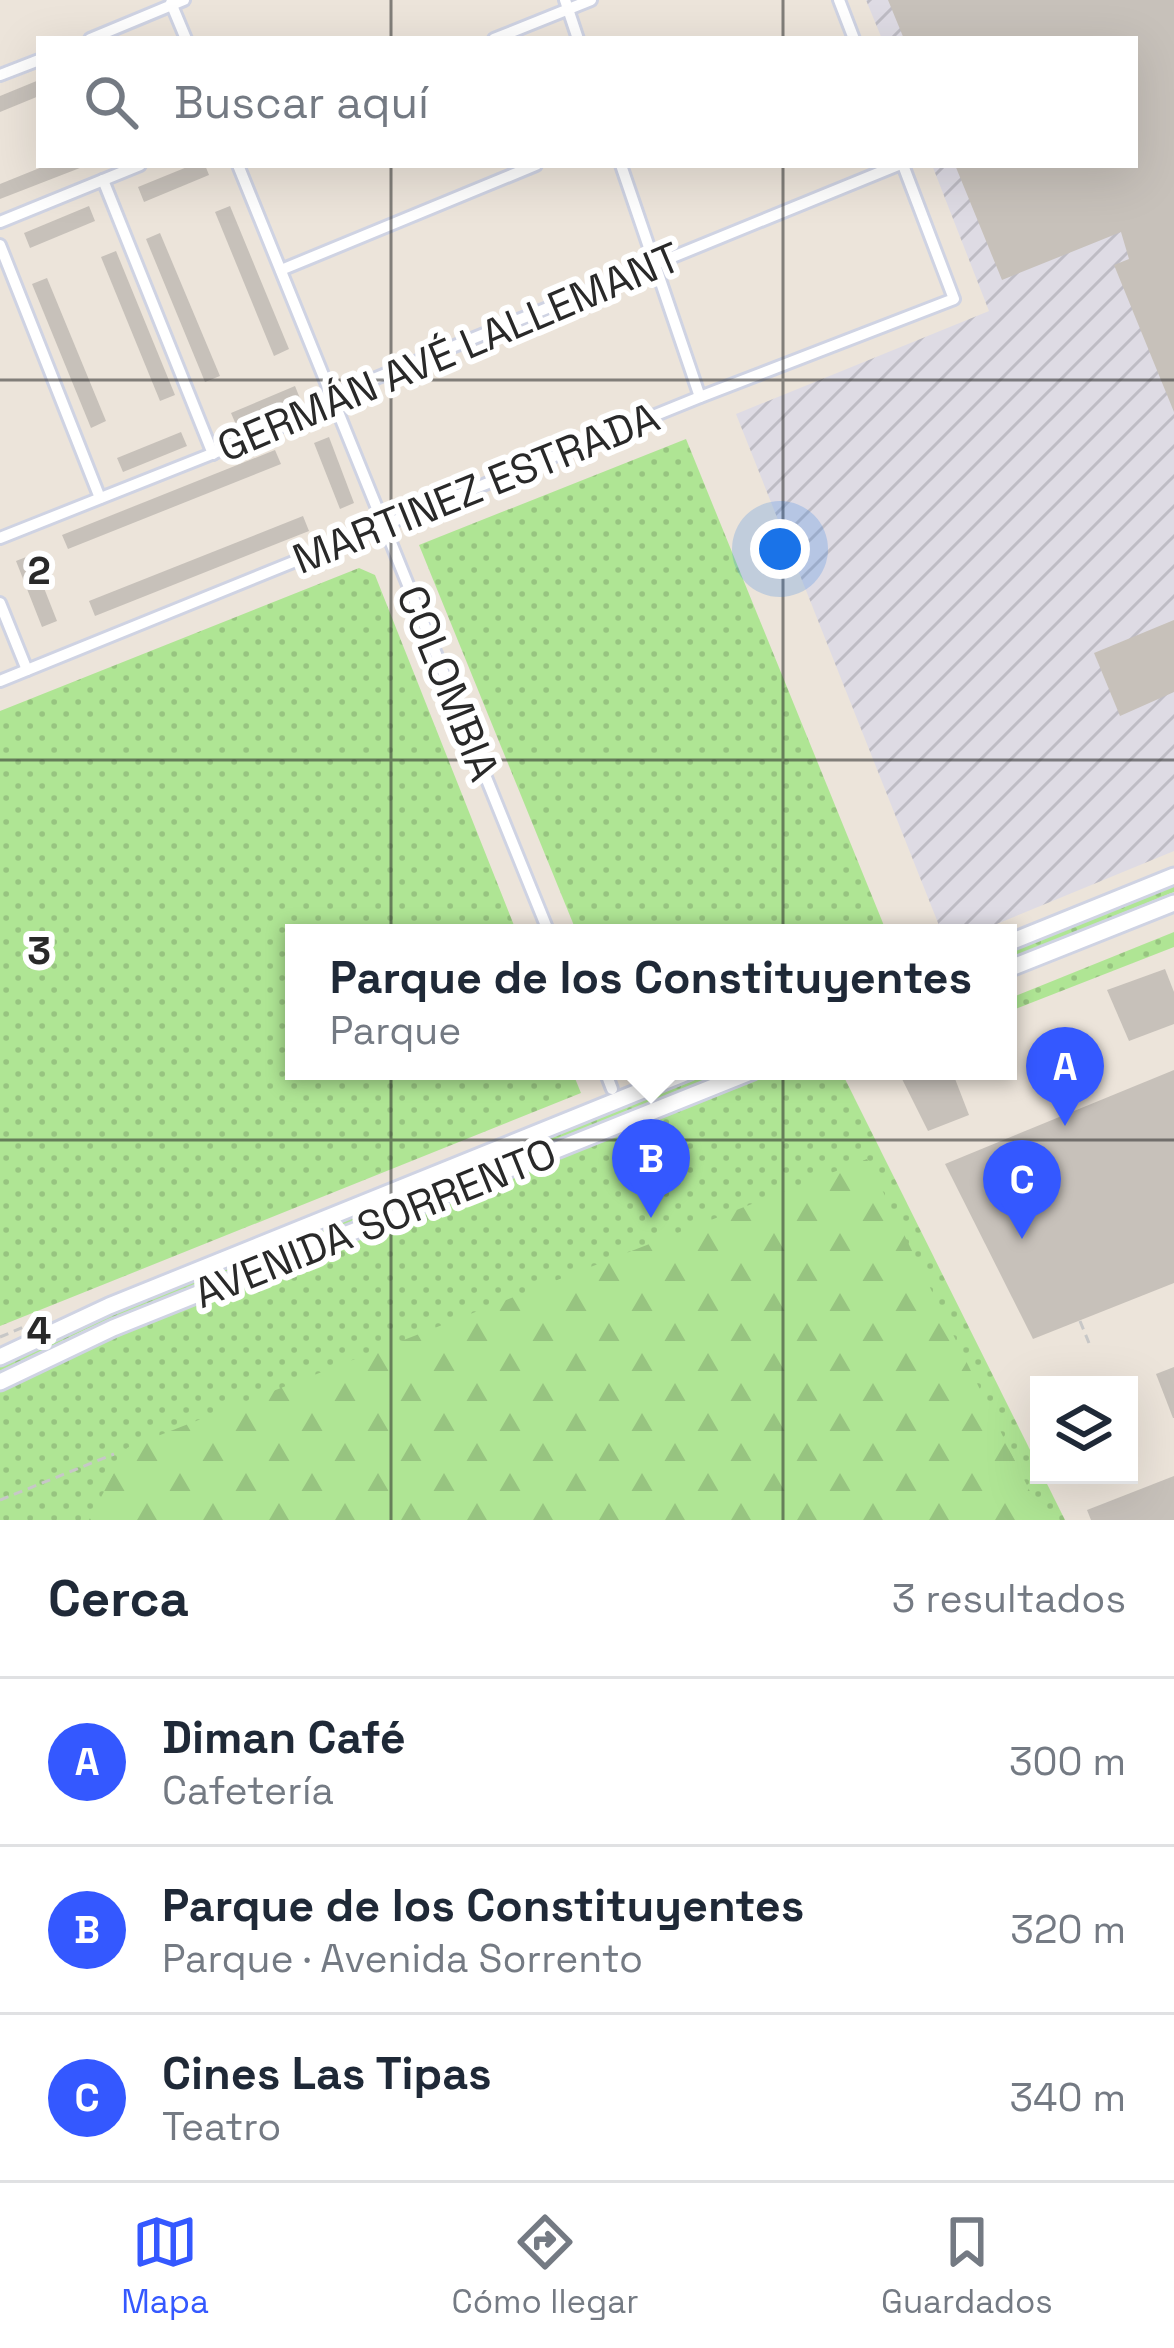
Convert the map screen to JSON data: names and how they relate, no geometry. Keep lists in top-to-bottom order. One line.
{"streets":{"main road":["AVENIDA SORRENTO"],"street":["GERMÁN AVÉ LALLEMANT","MARTINEZ ESTRADA","COLOMBIA"]},"crossings":[["GERMÁN AVÉ LALLEMANT","COLOMBIA"],["MARTINEZ ESTRADA","COLOMBIA"]],"page":{"search":"Buscar aquí","popup":["Parque de los Constituyentes","Parque"],"pins":["A","B","C"],"heading":["Cerca","3 resultados"],"list":[{"mark":"A","name":"Diman Café","note":"Cafetería","value":"300 m"},{"mark":"B","name":"Parque de los Constituyentes","note":"Parque · Avenida Sorrento","value":"320 m"},{"mark":"C","name":"Cines Las Tipas","note":"Teatro","value":"340 m"}],"nav":["Mapa","Cómo llegar","Guardados"]},"grid":{"rows":["2","3","4"]}}
